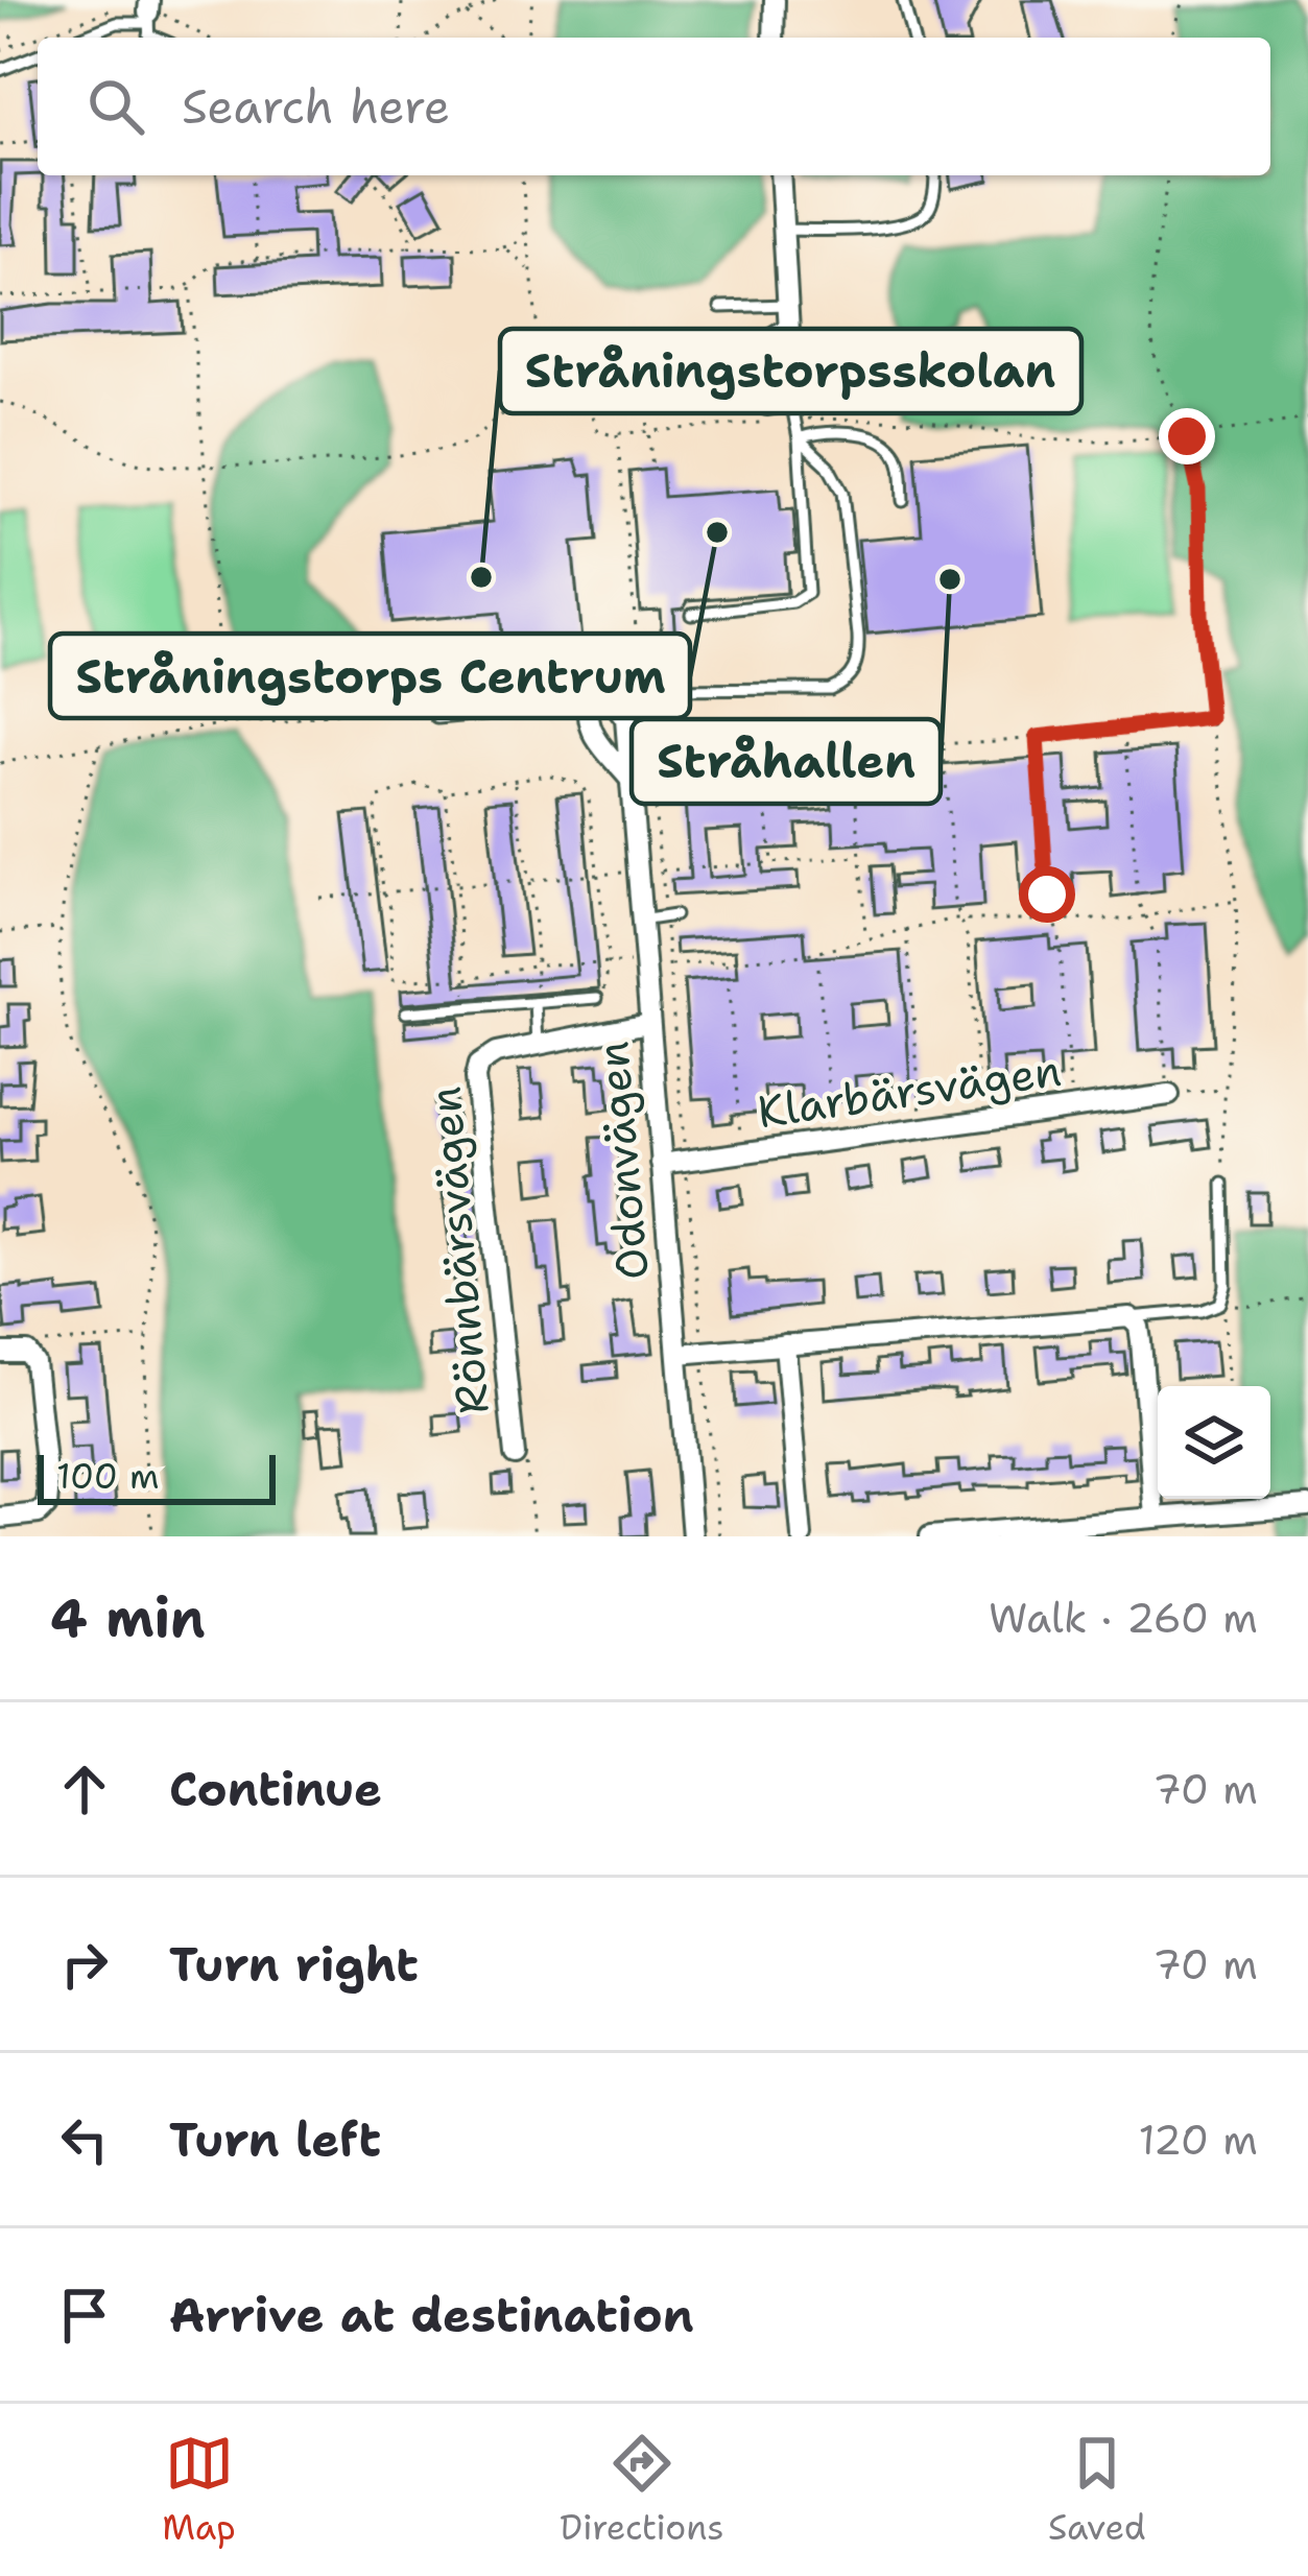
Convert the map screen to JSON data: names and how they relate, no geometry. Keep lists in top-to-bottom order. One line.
{"streets":{"street":["Klarbärsvägen","Odonvägen","Rönnbärsvägen"]},"crossings":[["Klarbärsvägen","Odonvägen"],["Odonvägen","Rönnbärsvägen"]],"places":["Stråningstorps Centrum","Stråningstorpsskolan","Stråhallen"],"scale_bar":"100 m","page":{"search":"Search here","scale":"100 m","heading":["4 min","Walk · 260 m"],"list":[["Continue","70 m"],["Turn right","70 m"],["Turn left","120 m"],"Arrive at destination"],"nav":["Map","Directions","Saved"]}}
